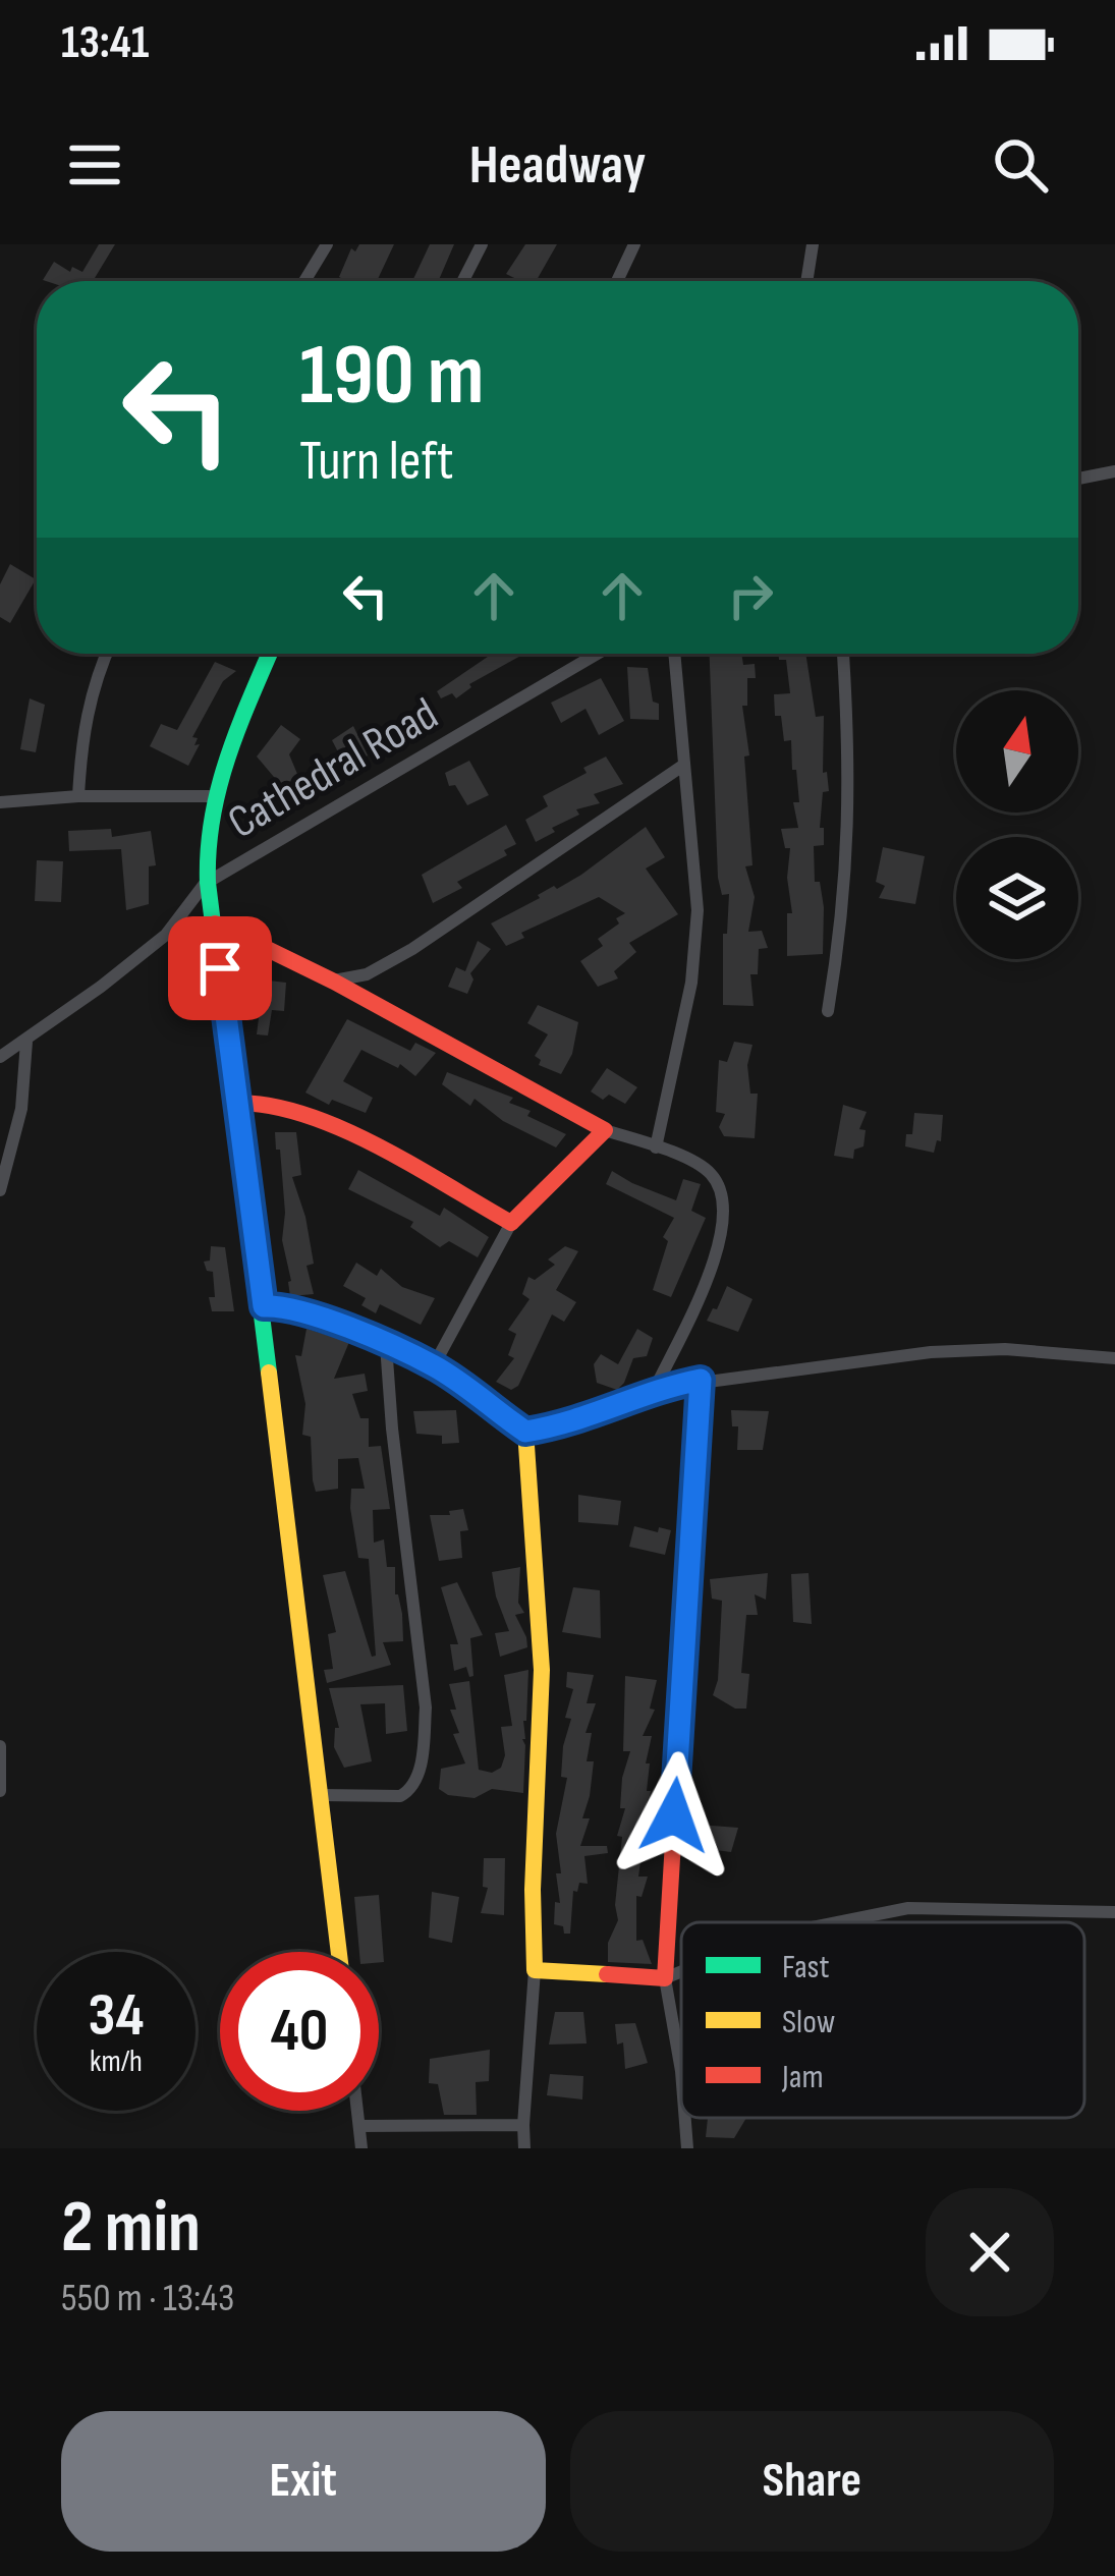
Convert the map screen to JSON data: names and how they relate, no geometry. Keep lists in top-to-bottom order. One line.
{"streets":{"street":["Cathedral Road"]},"legend":["Fast","Slow","Jam"],"north":"top","page":{"status":"13:41","header":"Headway","turn":["190 m","Turn left"],"speed":"34 km/h","limit":"40","heading":["2 min","550 m · 13:43"],"buttons":["Exit","Share"]}}
